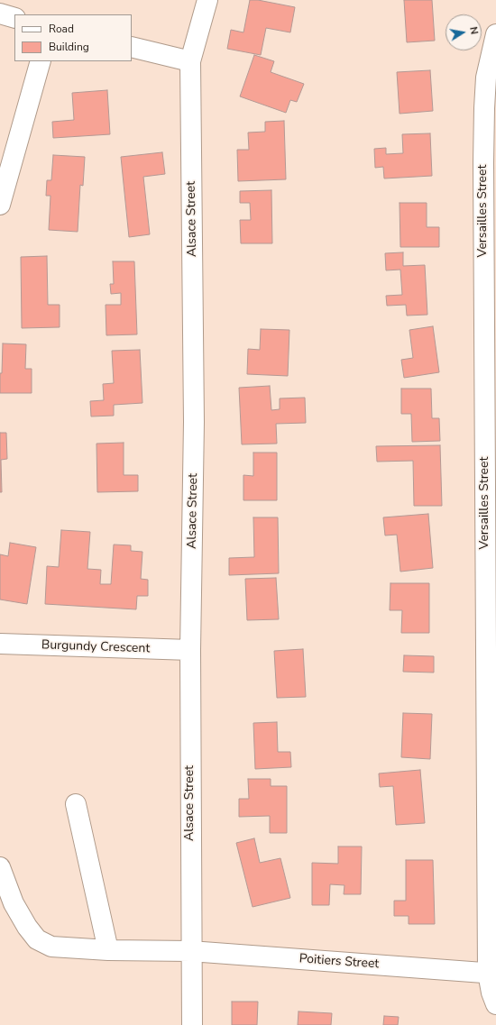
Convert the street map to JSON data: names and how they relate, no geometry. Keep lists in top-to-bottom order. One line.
{"streets":{"street":["Versailles Street","Alsace Street","Burgundy Crescent","Poitiers Street"]},"crossings":[["Versailles Street","Poitiers Street"],["Alsace Street","Burgundy Crescent"],["Alsace Street","Poitiers Street"]],"legend":["Road","Building"],"north":"right"}
